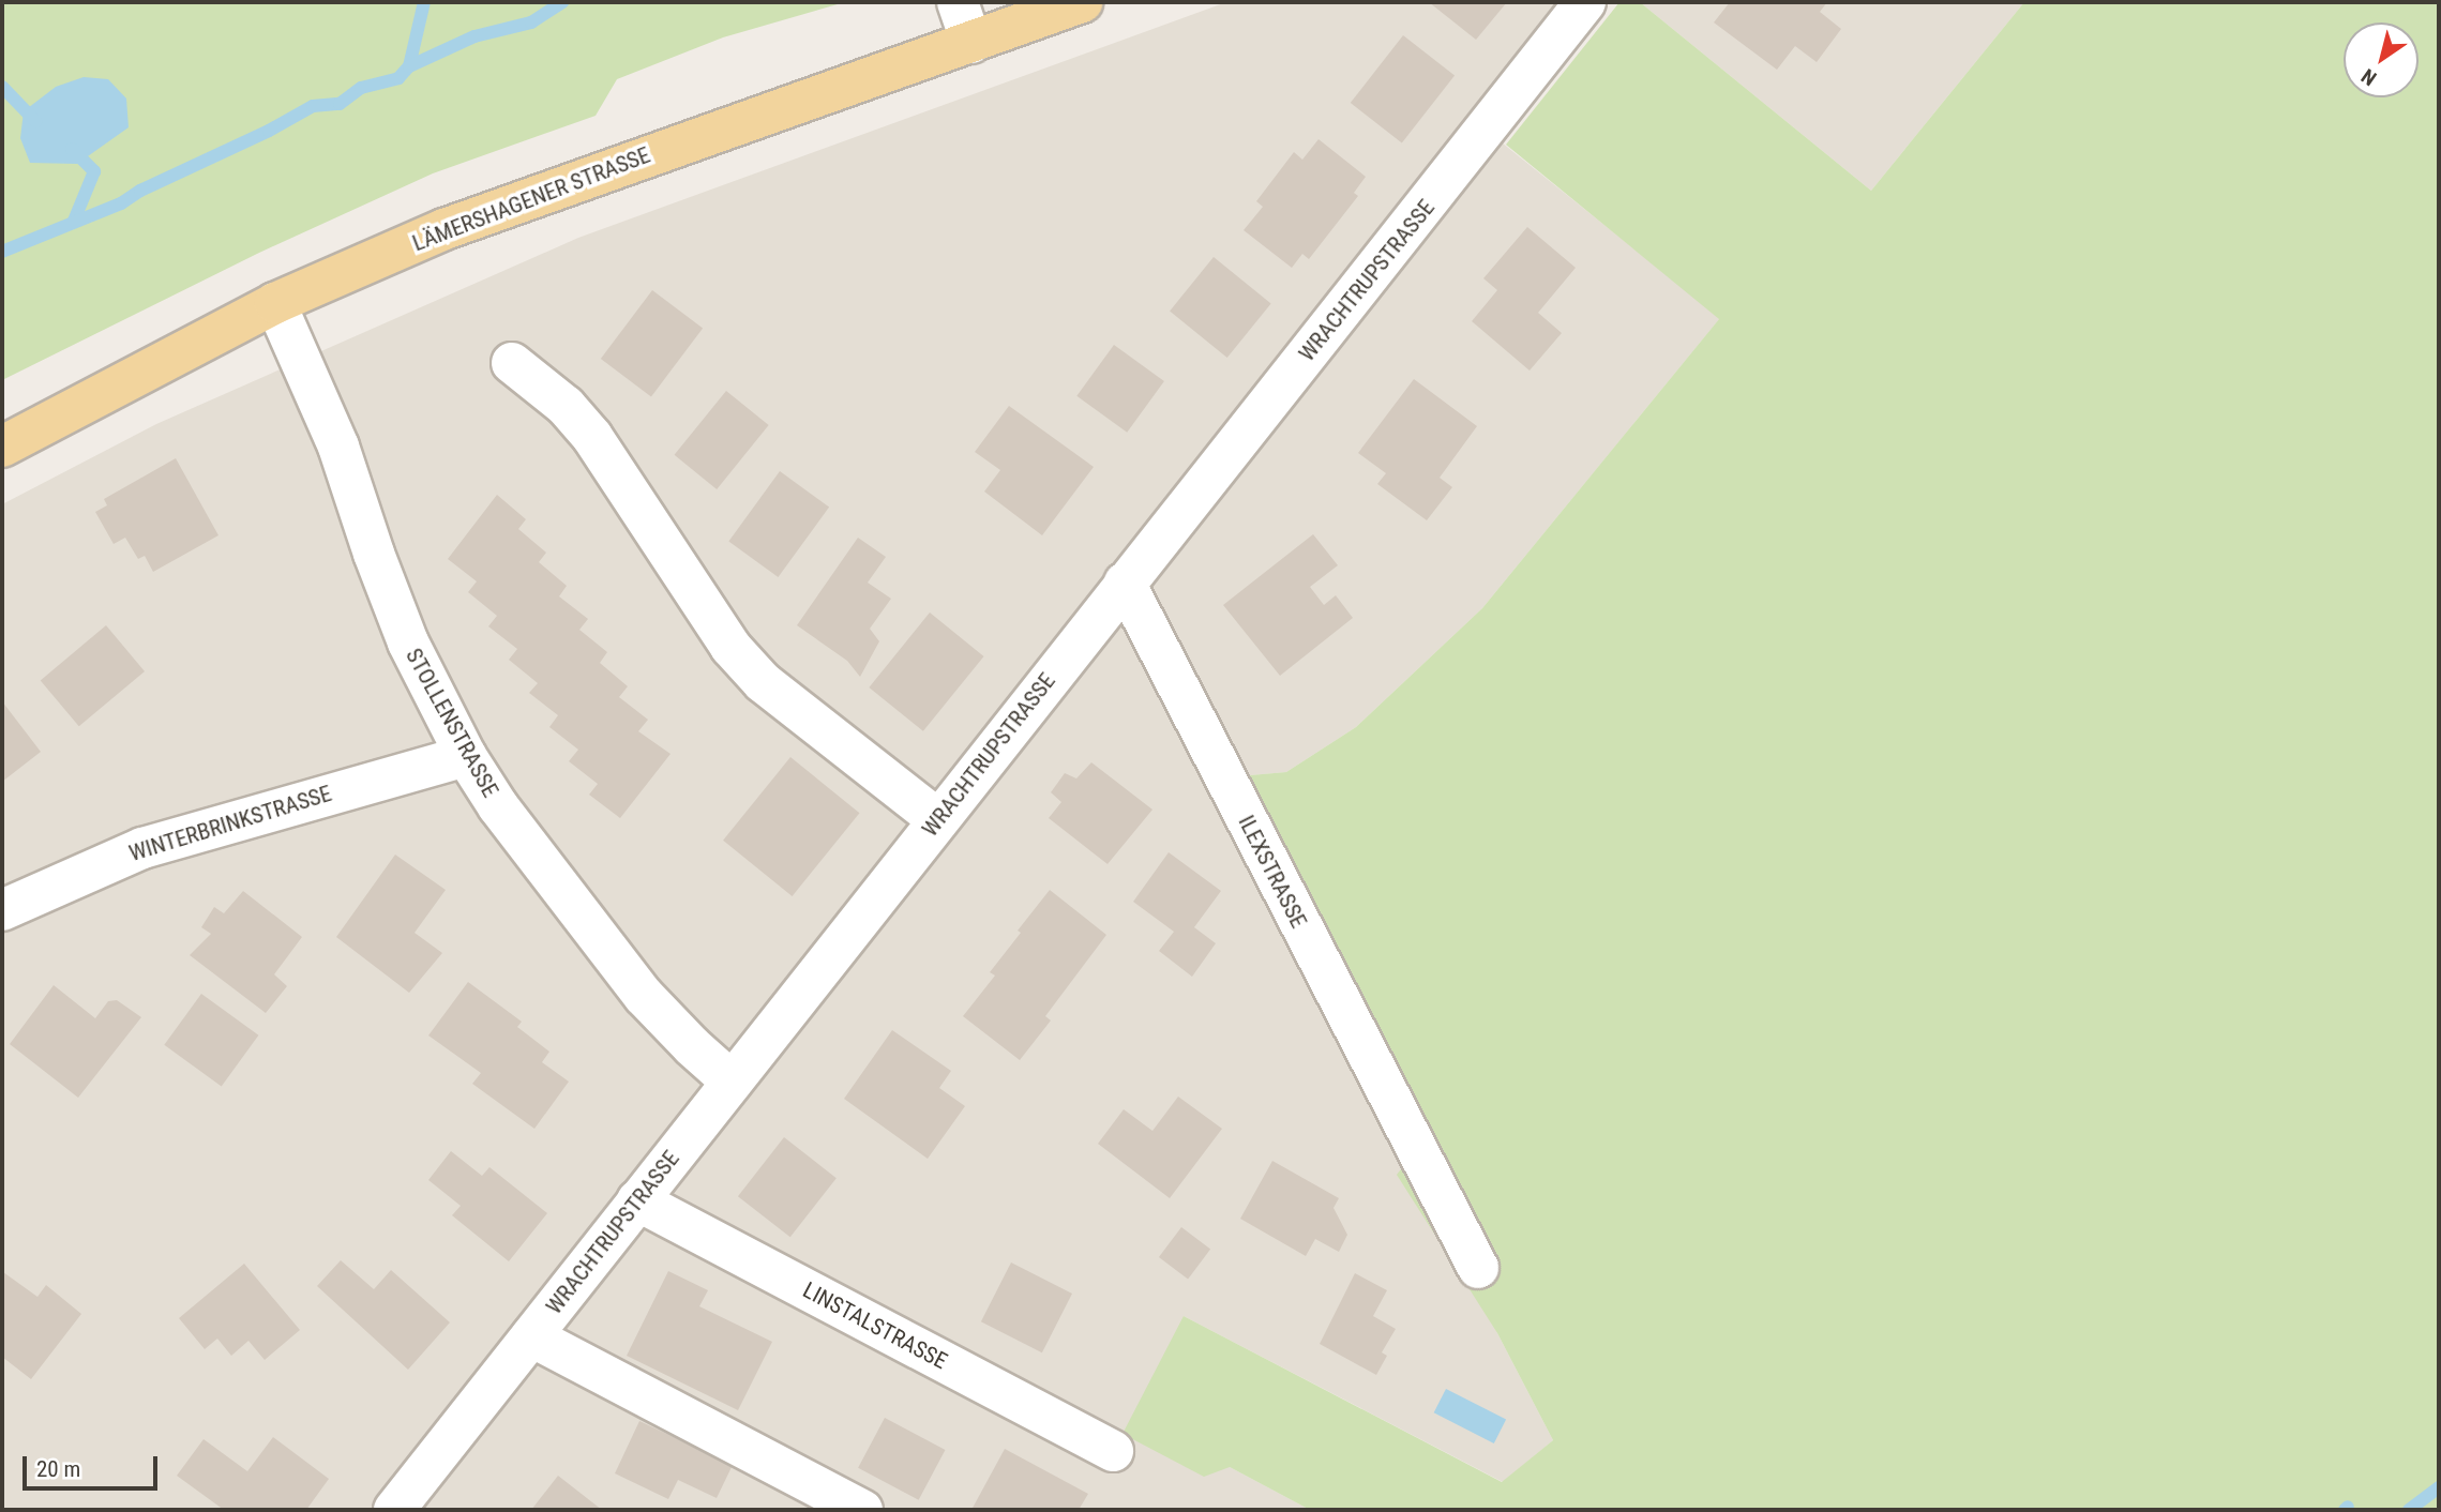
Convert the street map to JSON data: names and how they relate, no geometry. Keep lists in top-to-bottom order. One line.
{"streets":{"main road":["LÄMERSHAGENER STRASSE"],"street":["WRACHTRUPSTRASSE","STOLLENSTRASSE","WINTERBRINKSTRASSE","ILEXSTRASSE","LINSTALSTRASSE"]},"crossings":[["LÄMERSHAGENER STRASSE","STOLLENSTRASSE"],["WRACHTRUPSTRASSE","STOLLENSTRASSE"],["WRACHTRUPSTRASSE","ILEXSTRASSE"],["WRACHTRUPSTRASSE","LINSTALSTRASSE"],["STOLLENSTRASSE","WINTERBRINKSTRASSE"]],"scale_bar":"20 m","north":"bottom left"}
